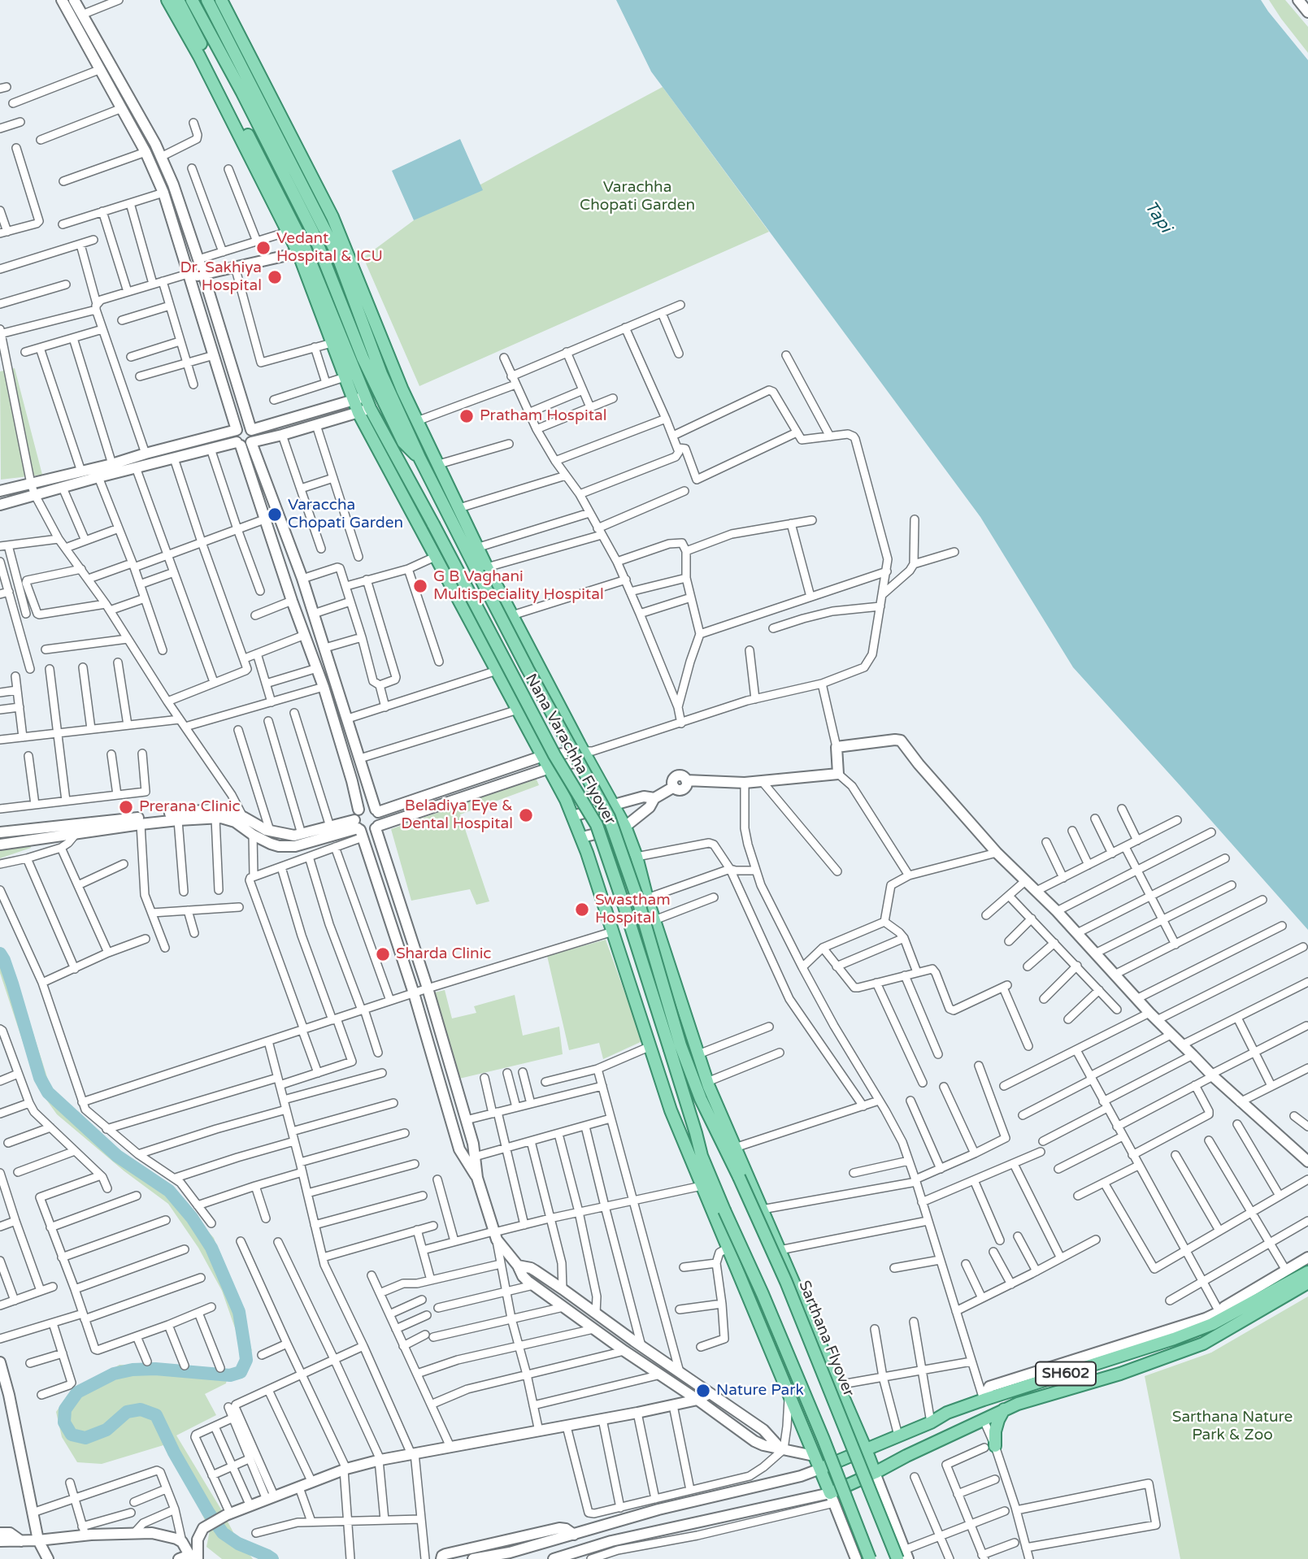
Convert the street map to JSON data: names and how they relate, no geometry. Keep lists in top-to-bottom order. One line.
{"streets":{"main road":["Nana Varachha Flyover","Sarthana Flyover","SH602"]},"crossings":[["Nana Varachha Flyover","Sarthana Flyover"]],"water":["Tapi"],"parks":["Varachha Chopati Garden","Sarthana Nature Park & Zoo"],"places":["Vedant Hospital & ICU","Dr. Sakhiya Hospital","Pratham Hospital","Varaccha Chopati Garden","G B Vaghani Multispeciality Hospital","Prerana Clinic","Beladiya Eye & Dental Hospital","Swastham Hospital","Sharda Clinic","Nature Park"]}
